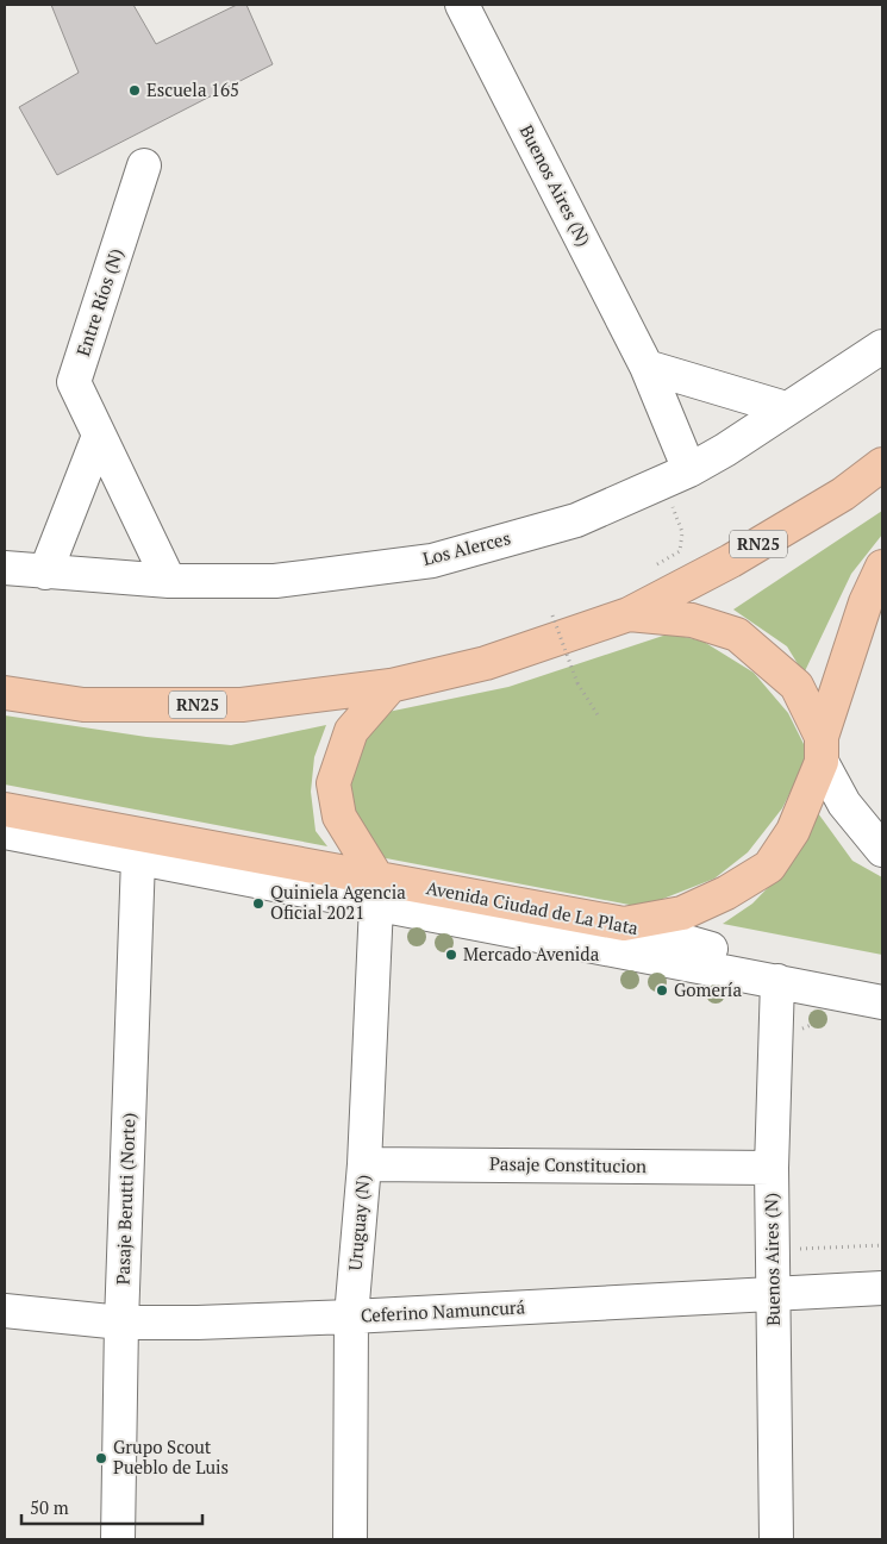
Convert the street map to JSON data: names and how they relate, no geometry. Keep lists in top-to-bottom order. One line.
{"streets":{"highway":["RN25","Avenida Ciudad de La Plata"],"street":["Buenos Aires (N)","Entre Ríos (N)","Los Alerces","Pasaje Constitucion","Pasaje Berutti (Norte)","Uruguay (N)","Ceferino Namuncurá"]},"crossings":[["Buenos Aires (N)","Los Alerces"],["Buenos Aires (N)","Avenida Ciudad de La Plata"],["Buenos Aires (N)","Pasaje Constitucion"],["Buenos Aires (N)","Ceferino Namuncurá"],["Entre Ríos (N)","Los Alerces"],["Avenida Ciudad de La Plata","Pasaje Berutti (Norte)"],["Avenida Ciudad de La Plata","Uruguay (N)"],["Pasaje Constitucion","Uruguay (N)"],["Pasaje Berutti (Norte)","Ceferino Namuncurá"],["Uruguay (N)","Ceferino Namuncurá"]],"places":["Escuela 165","Quiniela Agencia Oficial 2021","Mercado Avenida","Gomería","Grupo Scout Pueblo de Luis"],"scale_bar":"50 m"}
